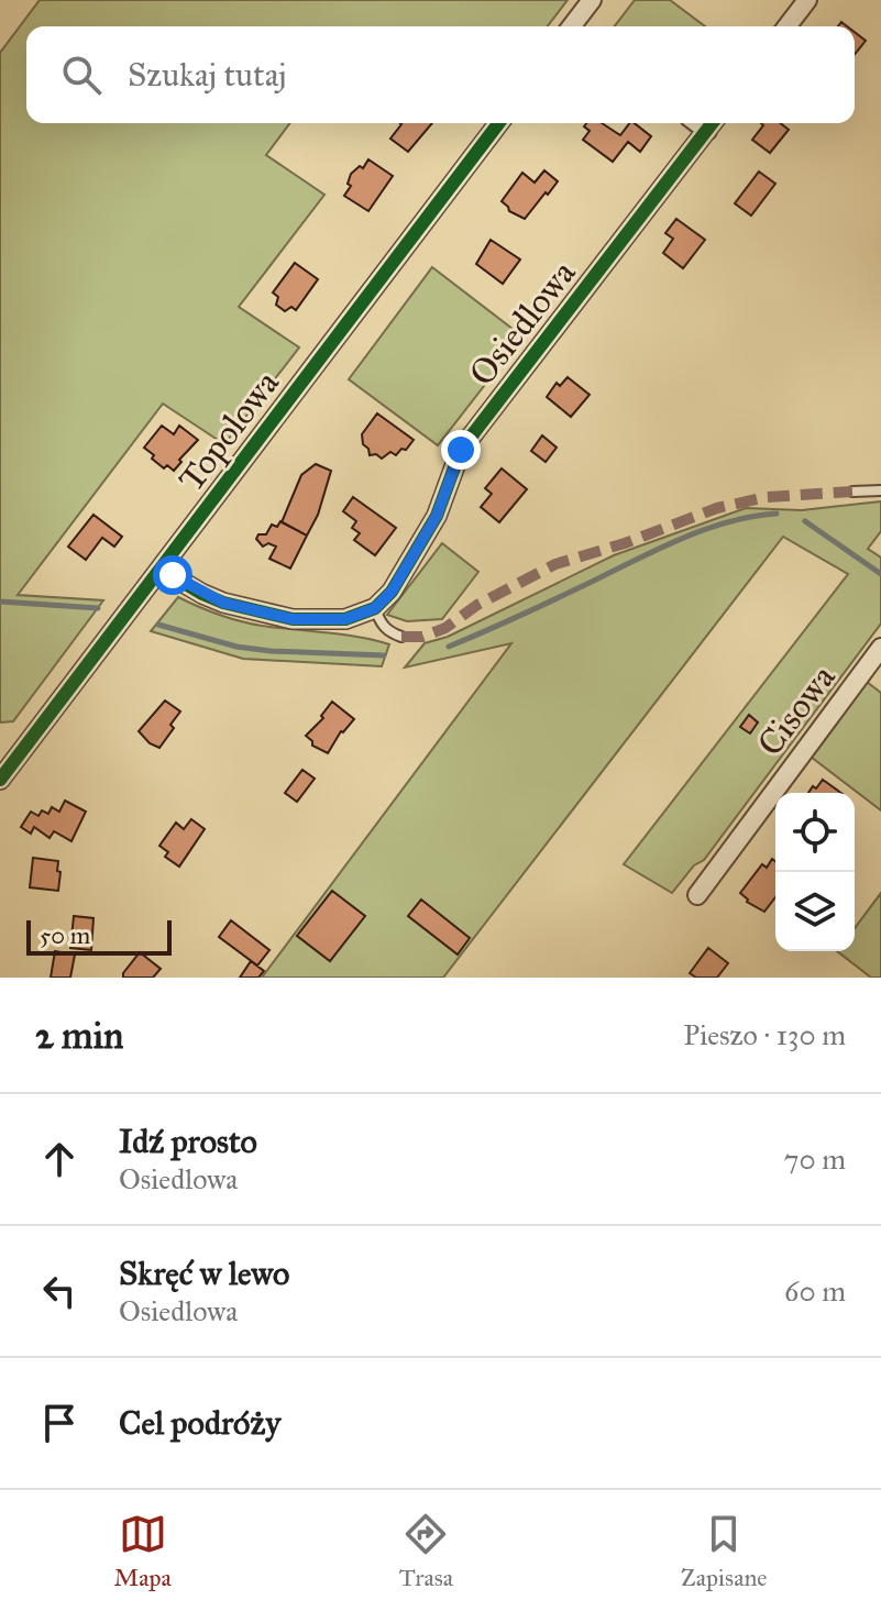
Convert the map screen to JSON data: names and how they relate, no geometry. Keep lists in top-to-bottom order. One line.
{"streets":{"street":["Osiedlowa","Topolowa","Cisowa"]},"scale_bar":"50 m","page":{"search":"Szukaj tutaj","scale":"50 m","heading":["2 min","Pieszo · 130 m"],"list":[["Idź prosto","Osiedlowa","70 m"],["Skręć w lewo","Osiedlowa","60 m"],"Cel podróży"],"nav":["Mapa","Trasa","Zapisane"]}}
